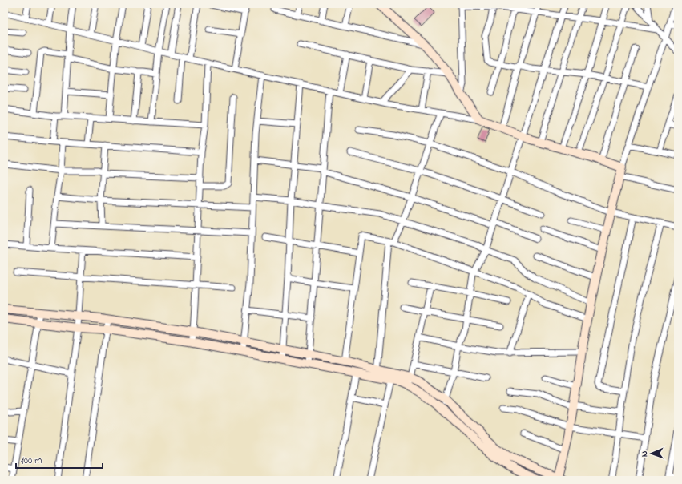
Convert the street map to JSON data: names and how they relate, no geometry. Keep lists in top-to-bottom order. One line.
{"scale_bar":"100 m","north":"left"}
